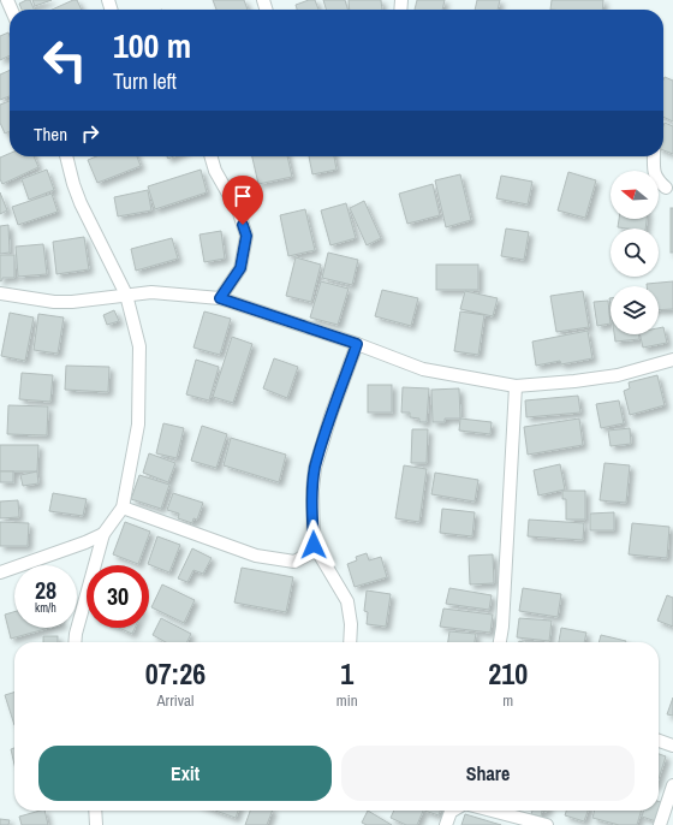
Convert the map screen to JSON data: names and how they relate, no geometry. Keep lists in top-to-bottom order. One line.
{"north":"left","page":{"turn":["100 m","Turn left"],"then":"Then","speed":"28 km/h","limit":"30","eta":["07:26","Arrival","1","min","210","m"],"buttons":["Exit","Share"]}}
